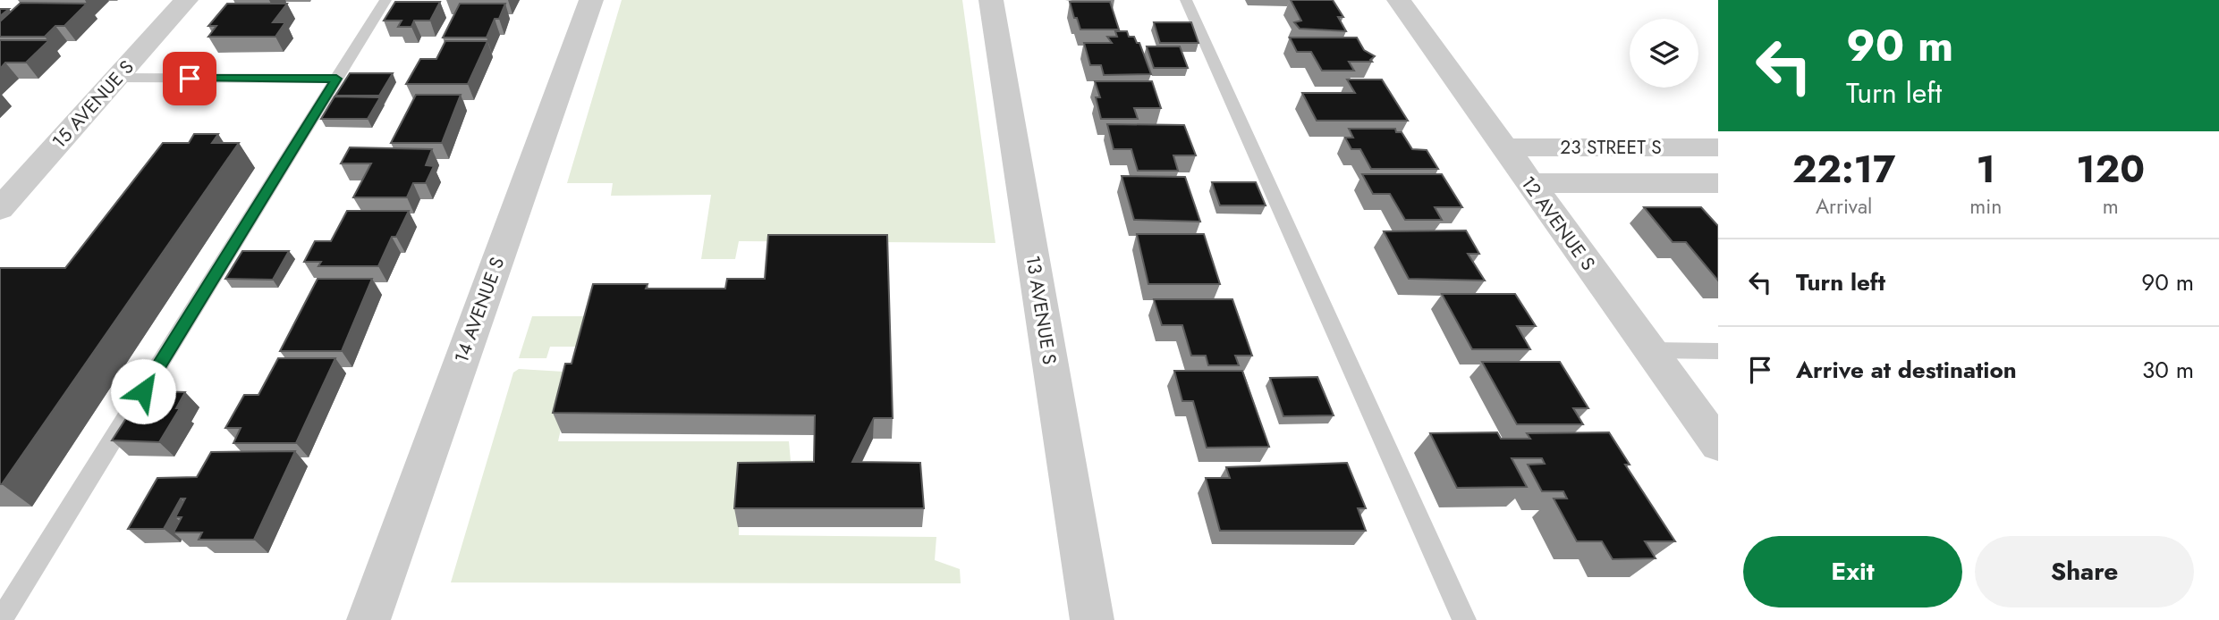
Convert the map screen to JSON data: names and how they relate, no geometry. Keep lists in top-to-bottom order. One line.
{"streets":{"street":["15 AVENUE S","23 STREET S","12 AVENUE S","14 AVENUE S","13 AVENUE S"]},"crossings":[["23 STREET S","12 AVENUE S"]],"page":{"turn":["90 m","Turn left"],"eta":["22:17","Arrival","1","min","120","m"],"list":[{"name":"Turn left","value":"90 m"},{"name":"Arrive at destination","value":"30 m"}],"buttons":["Exit","Share"]}}
